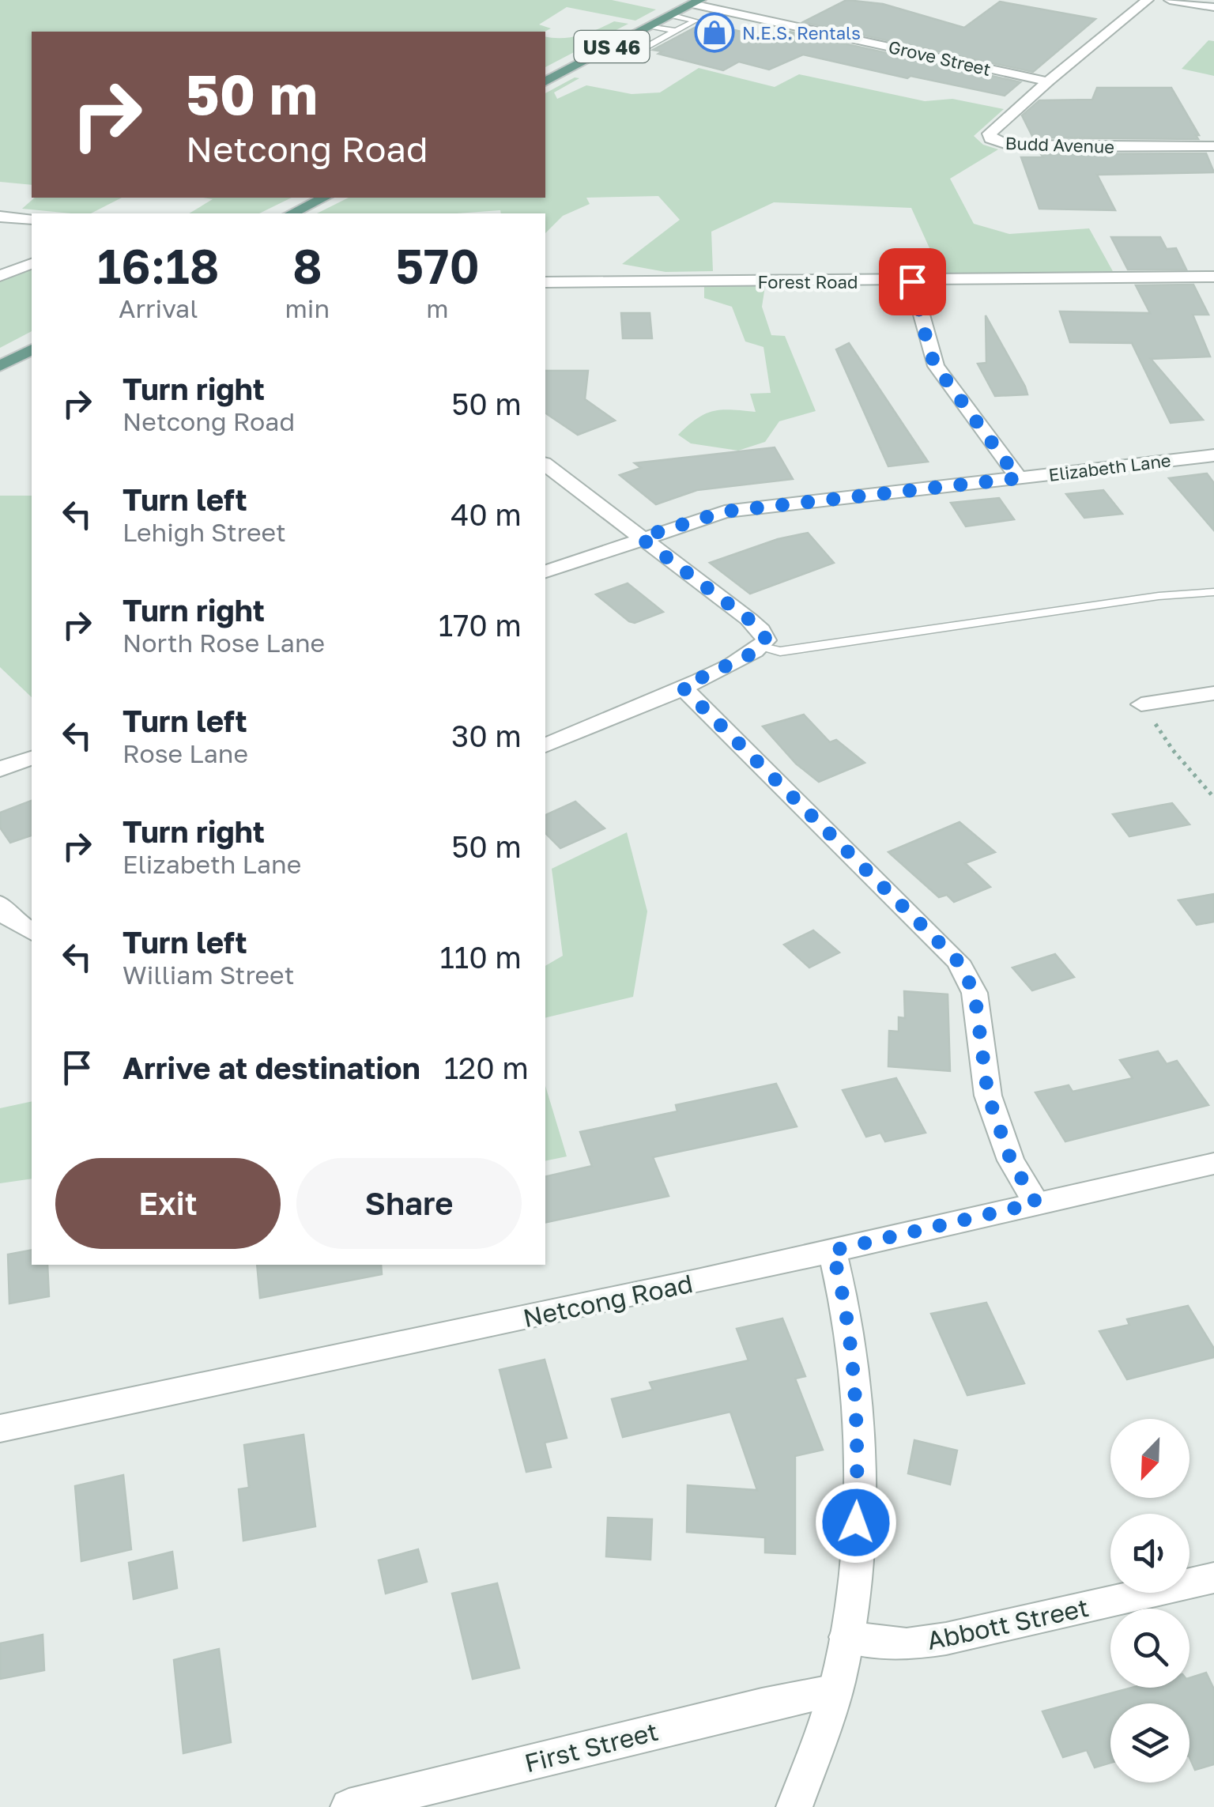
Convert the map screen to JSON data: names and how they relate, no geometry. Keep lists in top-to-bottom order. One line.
{"streets":{"main road":["US 46"],"street":["Grove Street","Budd Avenue","Forest Road","Elizabeth Lane","Netcong Road","Abbott Street","First Street"]},"crossings":[["US 46","Grove Street"],["Grove Street","Budd Avenue"]],"places":{"shop":["N.E.S. Rentals"]},"north":"bottom left","page":{"turn":["50 m","Netcong Road"],"eta":["16:18","Arrival","8","min","570","m"],"list":[{"name":"Turn right","note":"Netcong Road","value":"50 m"},{"name":"Turn left","note":"Lehigh Street","value":"40 m"},{"name":"Turn right","note":"North Rose Lane","value":"170 m"},{"name":"Turn left","note":"Rose Lane","value":"30 m"},{"name":"Turn right","note":"Elizabeth Lane","value":"50 m"},{"name":"Turn left","note":"William Street","value":"110 m"},{"name":"Arrive at destination","value":"120 m"}],"buttons":["Exit","Share"]}}
